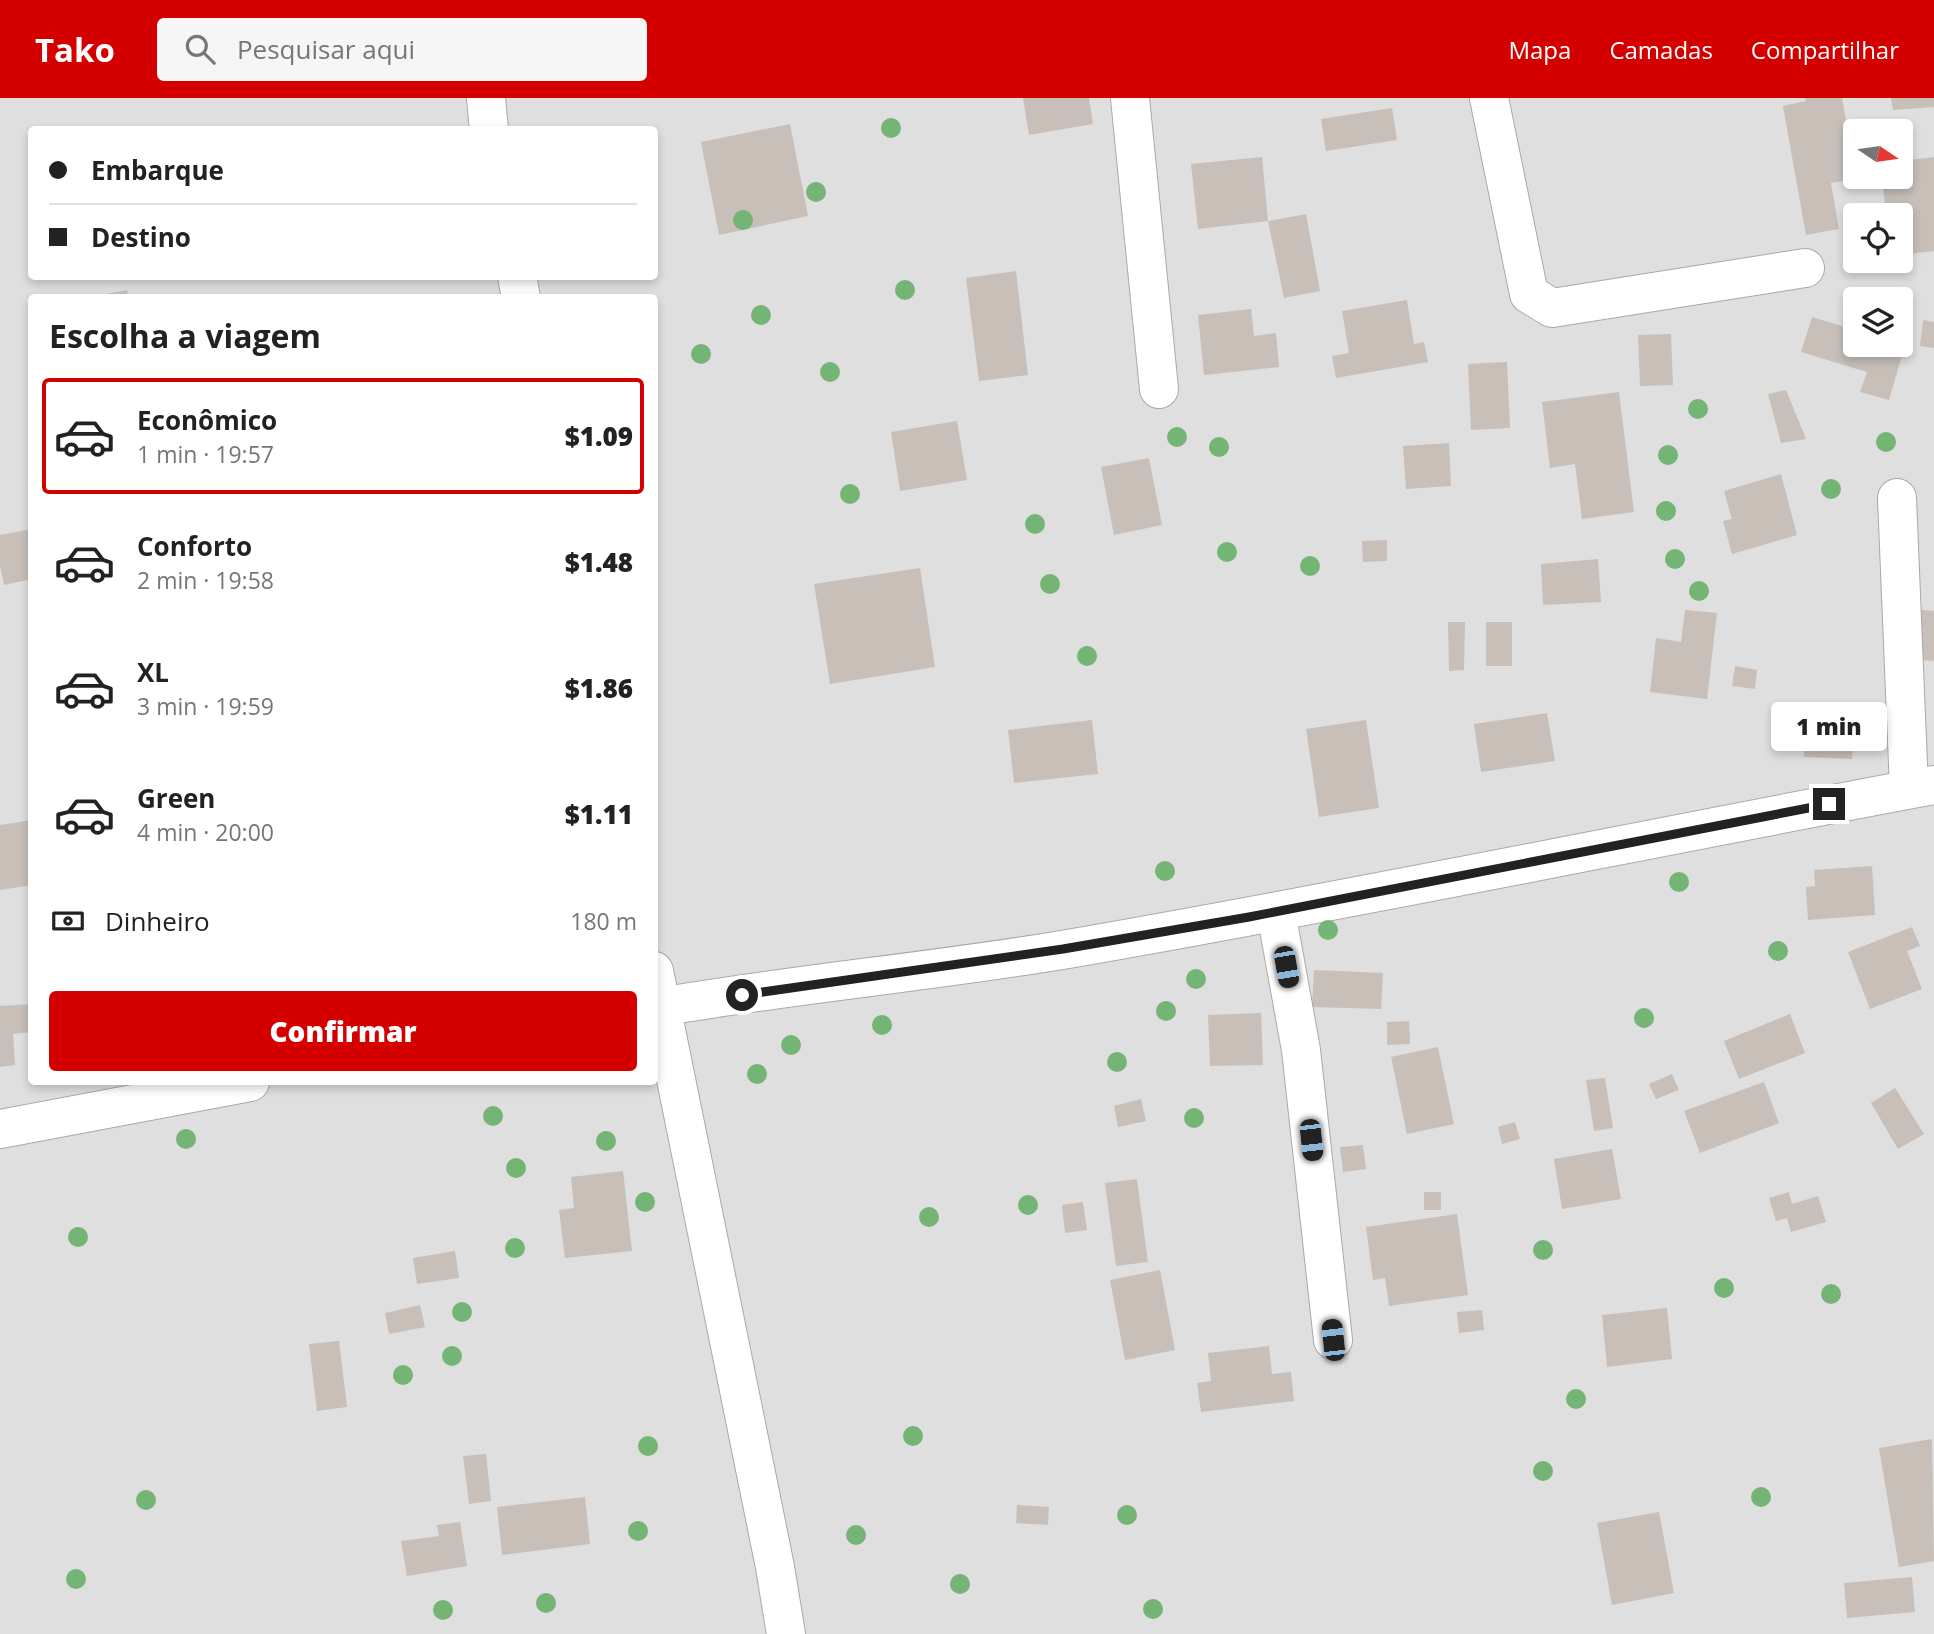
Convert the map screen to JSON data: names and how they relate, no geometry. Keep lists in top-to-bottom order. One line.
{"north":"right","page":{"header":"Tako","search":"Pesquisar aqui","nav":["Mapa","Camadas","Compartilhar"],"banner":["Embarque","Destino"],"heading":"Escolha a viagem","list":[{"name":"Econômico","note":"1 min · 19:57","value":"$1.09"},{"name":"Conforto","note":"2 min · 19:58","value":"$1.48"},{"name":"XL","note":"3 min · 19:59","value":"$1.86"},{"name":"Green","note":"4 min · 20:00","value":"$1.11"}],"bubble":"1 min","pay":["Dinheiro","180 m"],"buttons":"Confirmar"}}
